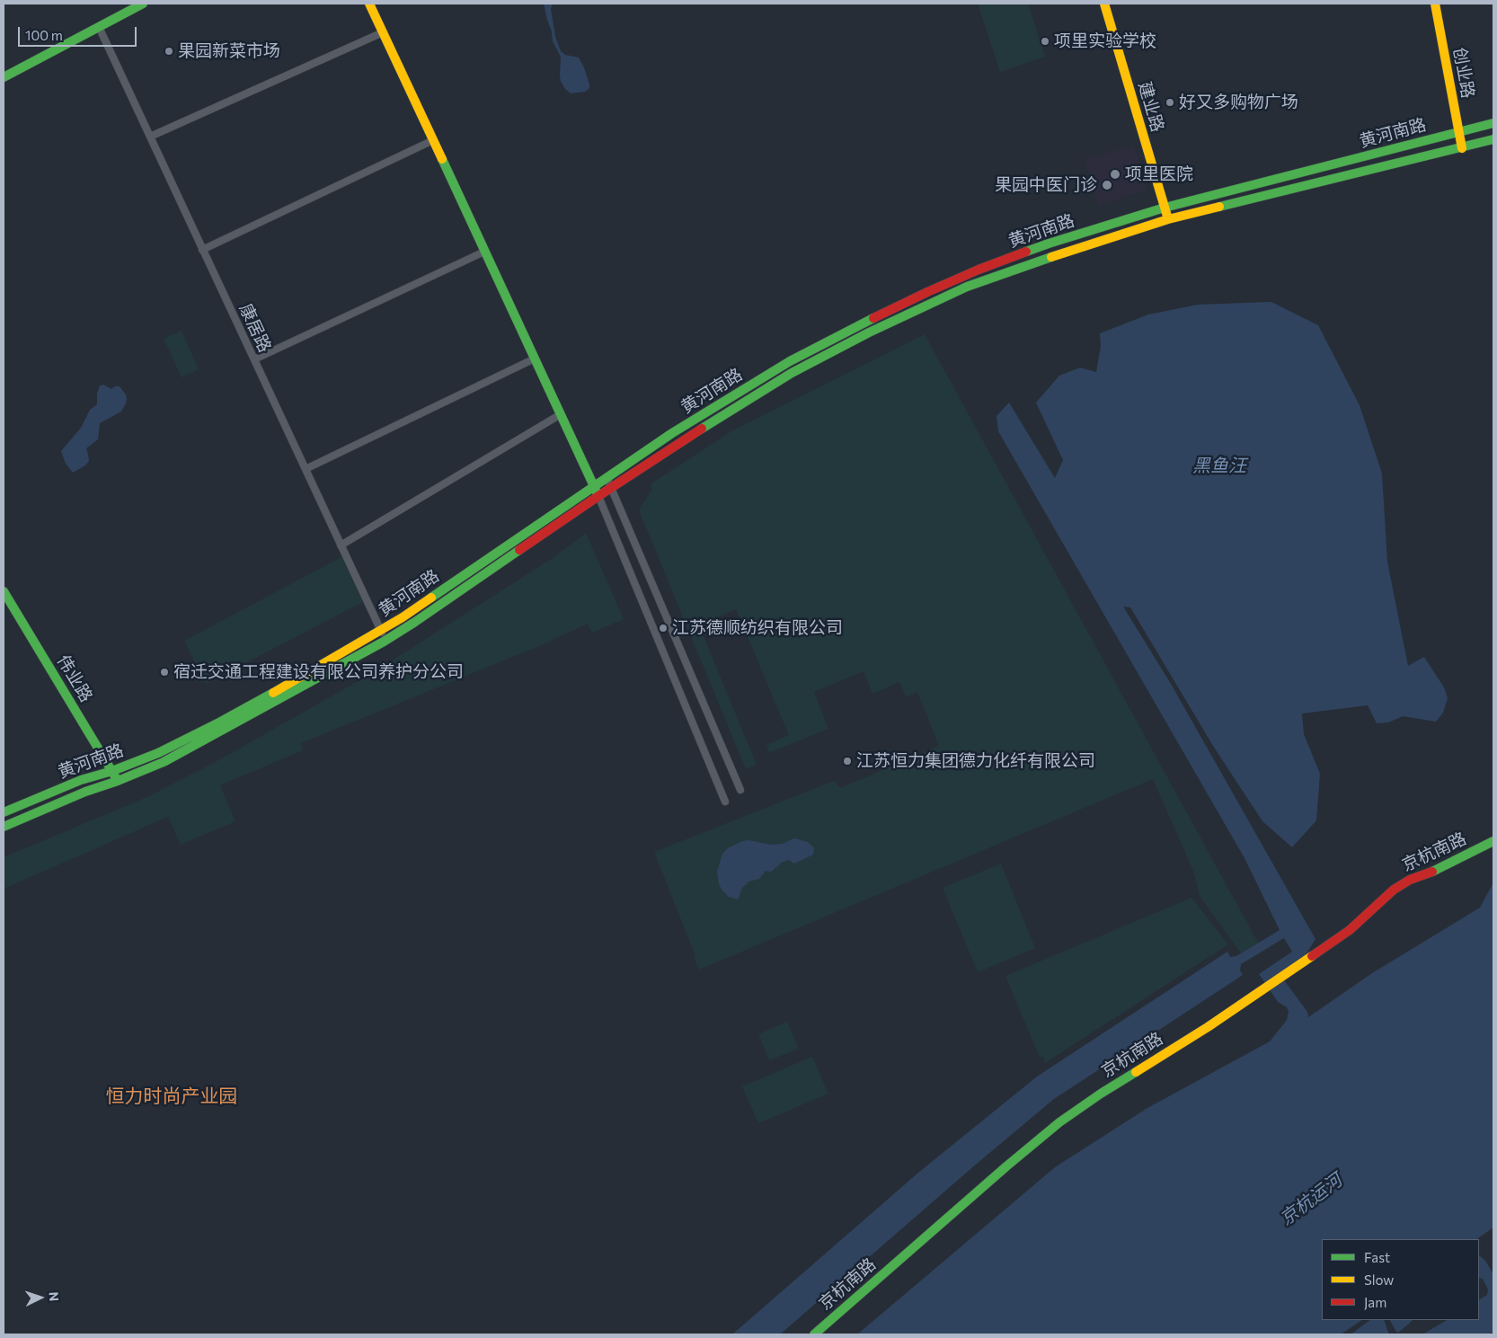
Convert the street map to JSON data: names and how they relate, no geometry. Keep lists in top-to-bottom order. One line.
{"streets":{"main road":["创业路","建业路","黄河南路","伟业路","京杭南路"],"street":["康居路"]},"crossings":[["创业路","黄河南路"],["建业路","黄河南路"],["黄河南路","康居路"],["黄河南路","伟业路"]],"districts":["恒力时尚产业园"],"water":["黑鱼汪","京杭运河"],"places":["项里实验学校","果园新菜市场","好又多购物广场","项里医院","果园中医门诊","江苏德顺纺织有限公司","宿迁交通工程建设有限公司养护分公司","江苏恒力集团德力化纤有限公司"],"legend":["Fast","Slow","Jam"],"scale_bar":"100 m","north":"right"}
